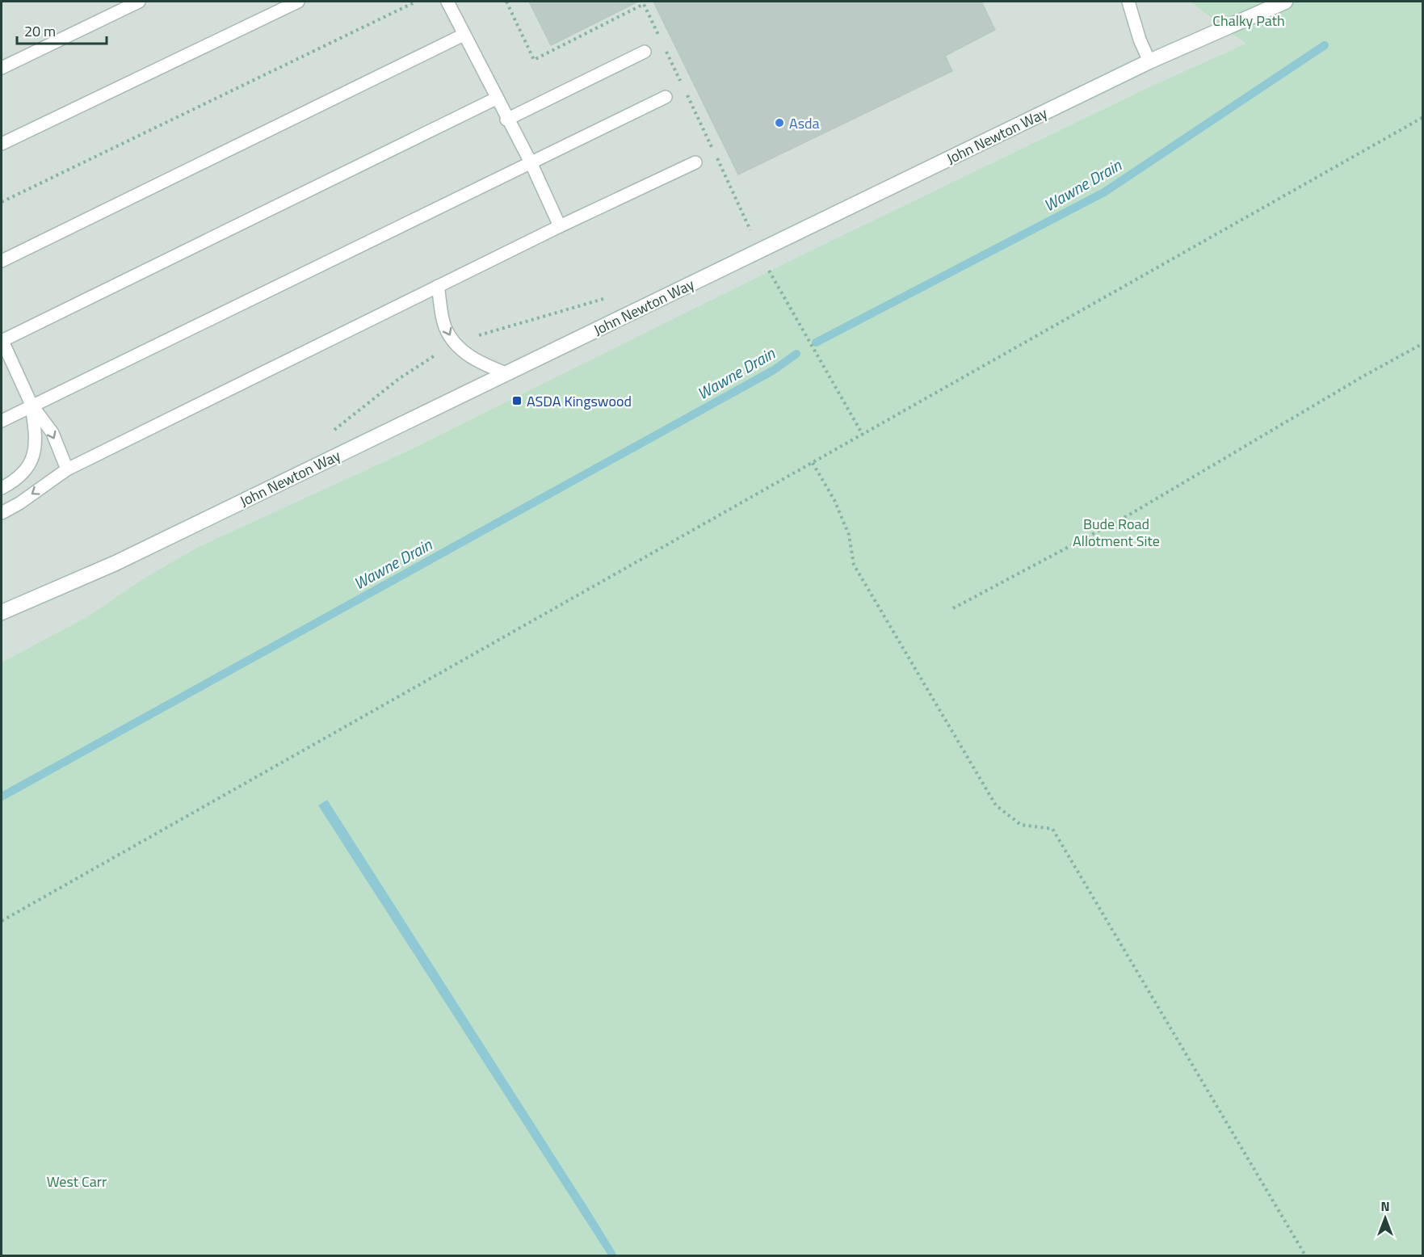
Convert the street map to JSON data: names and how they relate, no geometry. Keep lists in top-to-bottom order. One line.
{"streets":{"street":["John Newton Way"]},"water":["Wawne Drain"],"parks":["Chalky Path","Bude Road Allotment Site","West Carr"],"places":{"other":["Asda"],"transit":["ASDA Kingswood"]},"scale_bar":"20 m","north":"top"}
